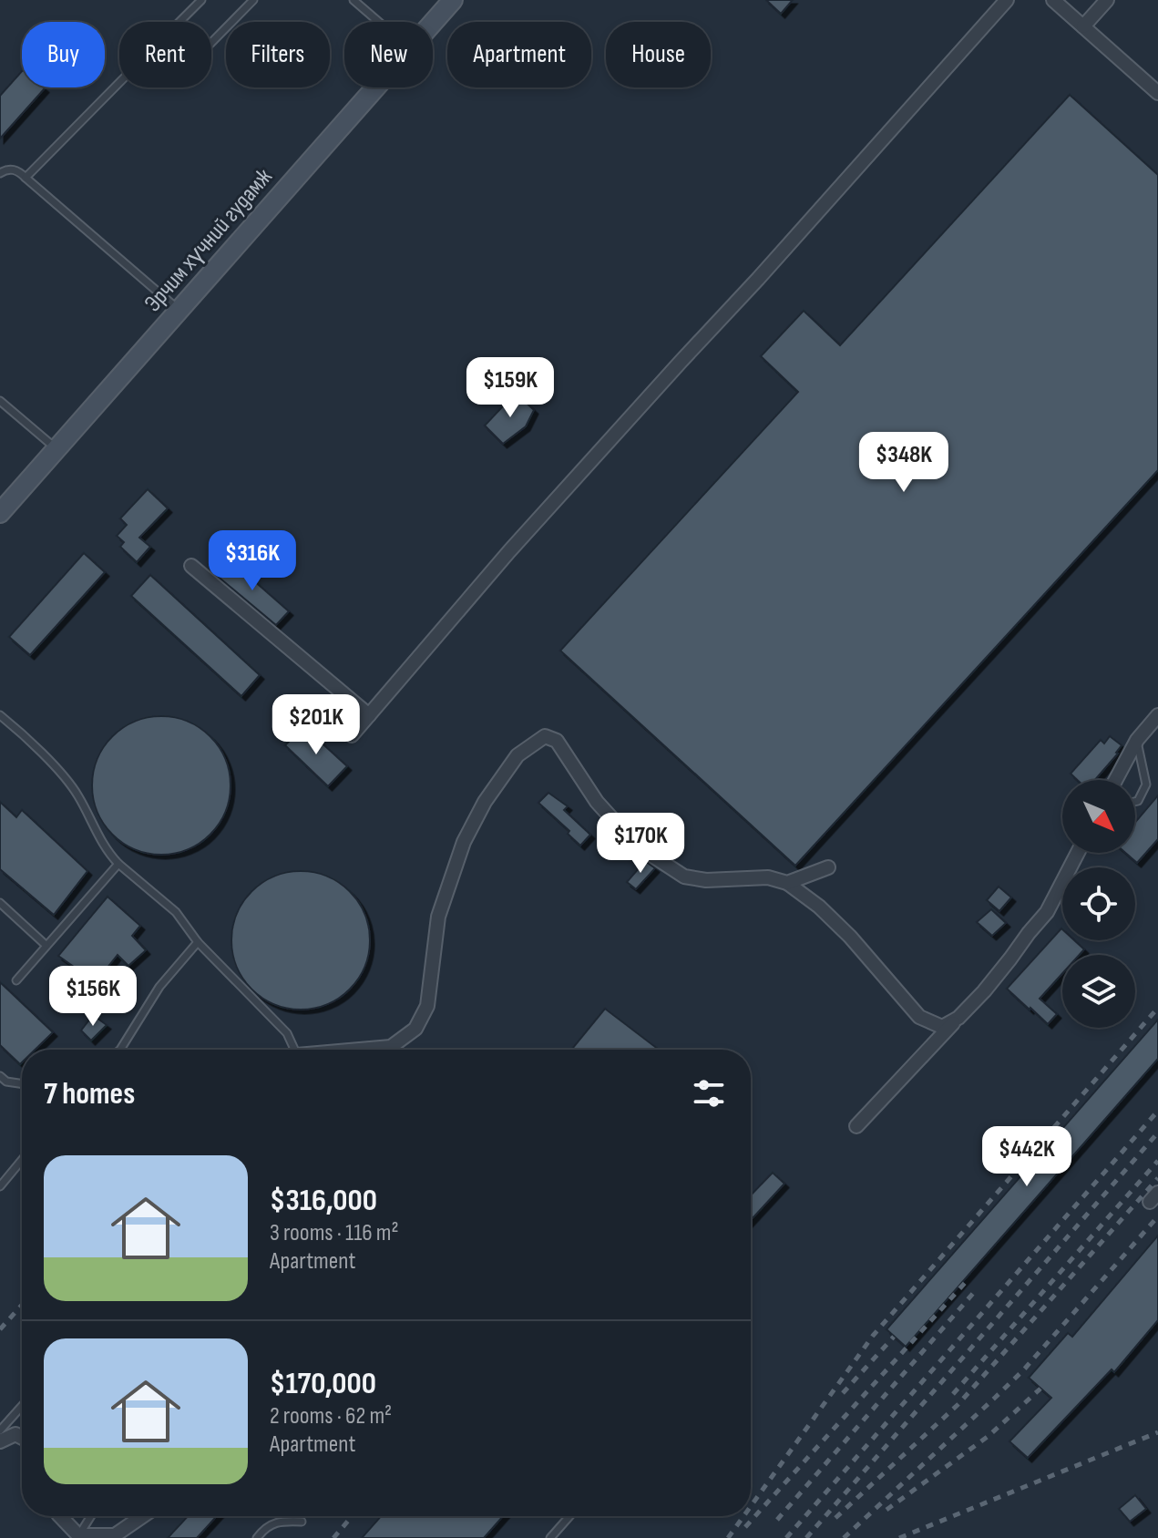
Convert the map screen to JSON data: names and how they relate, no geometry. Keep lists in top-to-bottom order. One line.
{"streets":{"main road":["Эрчим хүчний гудамж"]},"north":"bottom right","page":{"chip":["Buy","Rent","Filters","New","Apartment","House"],"price":["$159K","$348K","$316K","$201K","$170K","$156K","$442K"],"heading":"7 homes","list":[{"name":"$316,000","note":"3 rooms · 116 m² · Apartment"},{"name":"$170,000","note":"2 rooms · 62 m² · Apartment"}]}}
